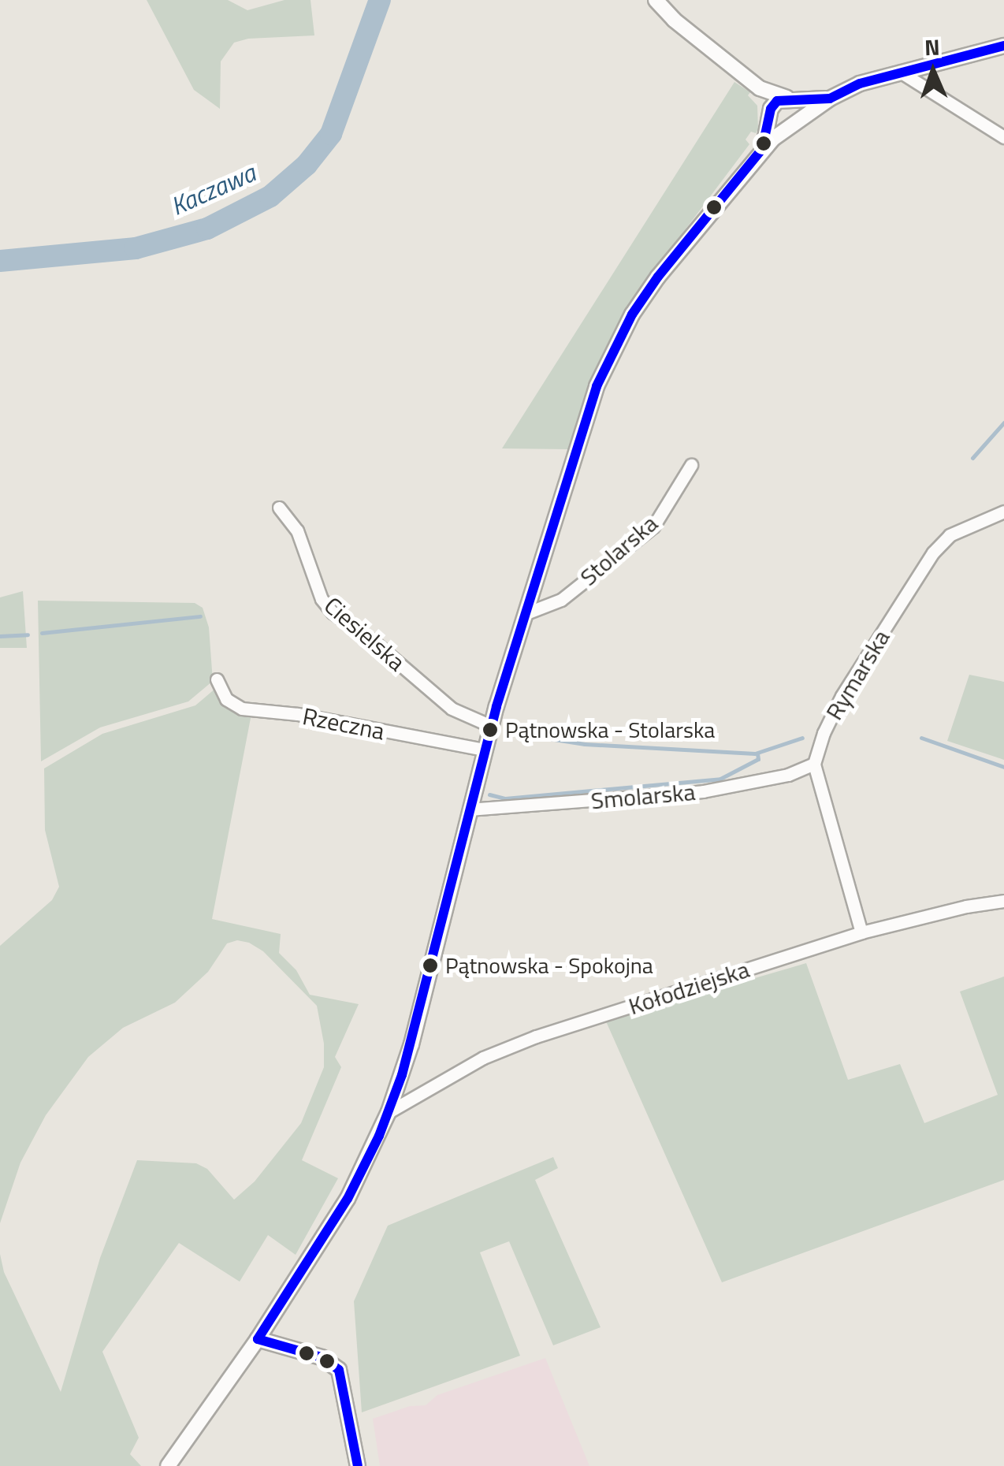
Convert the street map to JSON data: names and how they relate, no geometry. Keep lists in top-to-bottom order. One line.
{"streets":{"street":["Stolarska","Ciesielska","Rymarska","Rzeczna","Smolarska","Kołodziejska"]},"crossings":[["Rymarska","Smolarska"]],"water":["Kaczawa"],"places":["Pątnowska - Stolarska","Pątnowska - Spokojna"],"north":"top"}
